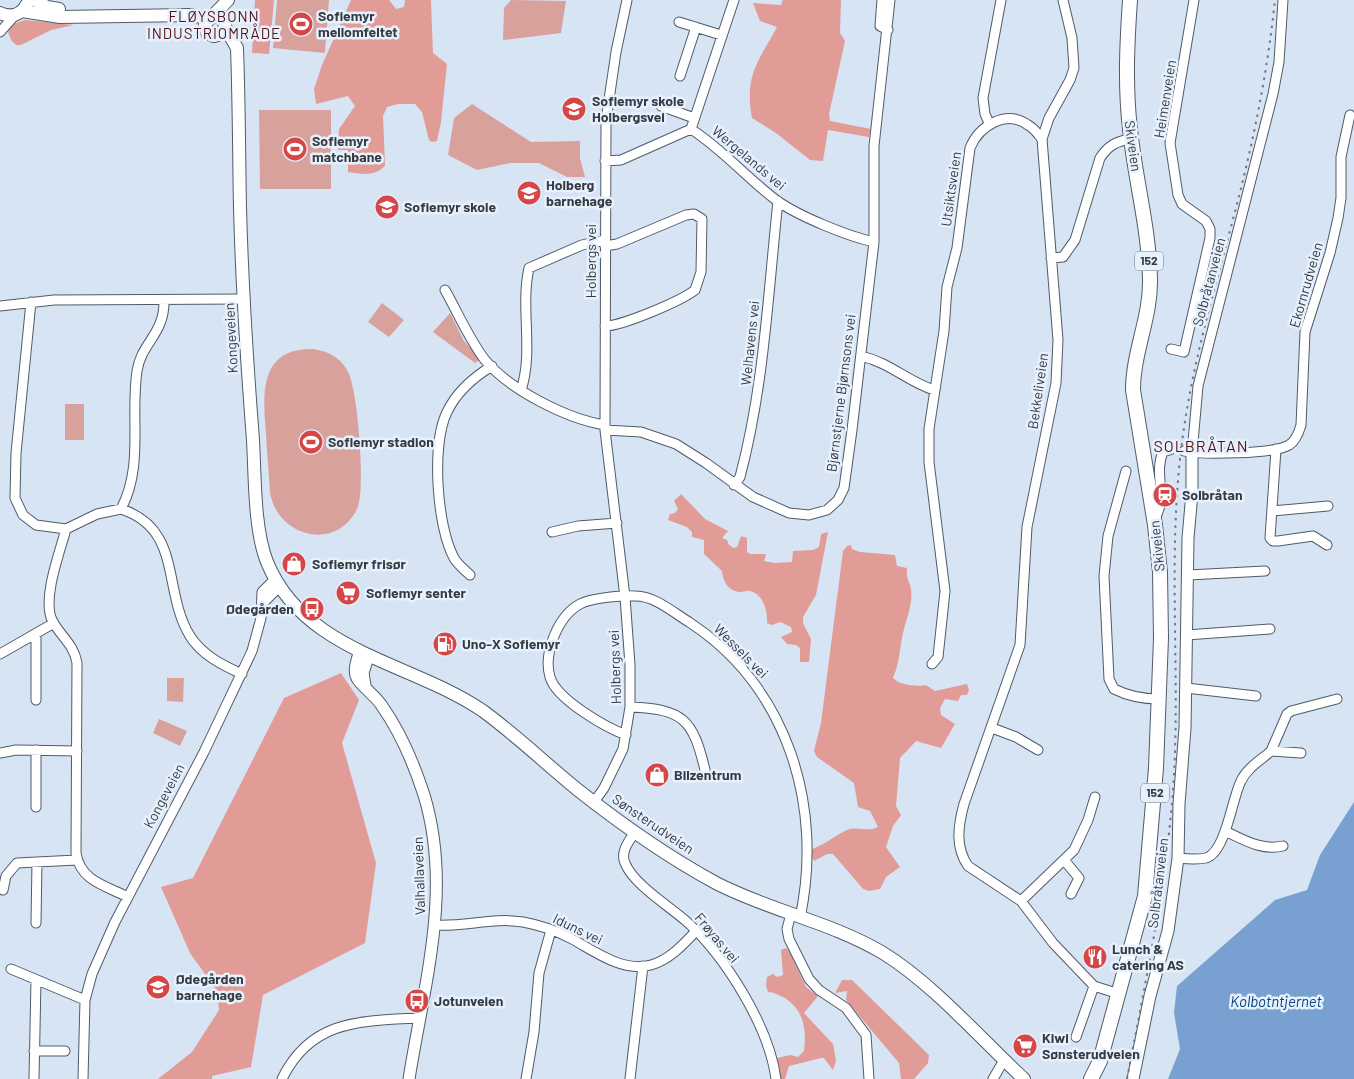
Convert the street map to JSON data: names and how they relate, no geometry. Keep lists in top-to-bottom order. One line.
{"streets":{"main road":["Skiveien","152","Kongeveien","Sønsterudveien"],"street":["Heimenveien","Wergelands vei","Utsiktsveien","Holbergs vei","Solbråtanveien","Ekornrudveien","Welhavens vei","Bekkeliveien","Bjørnstjerne Bjørnsons vei","Wessels vei","Valhallaveien","Iduns vei","Frøyas vei"]},"crossings":[["Skiveien","Bekkeliveien"],["Wergelands vei","Holbergs vei"],["Wergelands vei","Welhavens vei"],["Wergelands vei","Bjørnstjerne Bjørnsons vei"],["Holbergs vei","Bjørnstjerne Bjørnsons vei"],["Holbergs vei","Wessels vei"],["Holbergs vei","Sønsterudveien"],["Kongeveien","Sønsterudveien"],["Welhavens vei","Bjørnstjerne Bjørnsons vei"],["Wessels vei","Sønsterudveien"],["Sønsterudveien","Valhallaveien"],["Sønsterudveien","Frøyas vei"],["Valhallaveien","Iduns vei"],["Iduns vei","Frøyas vei"]],"districts":["FLØYSBONN INDUSTRIOMRÅDE","SOLBRÅTAN"],"water":["Kolbotntjernet"],"places":{"sports":["Sofiemyr mellomfeltet","Sofiemyr matchbane","Sofiemyr stadion"],"school or university":["Sofiemyr skole Holbergsvei","Holberg barnehage","Sofiemyr skole","Ødegården barnehage"],"station":["Solbråtan"],"shop":["Sofiemyr frisør","Bilzentrum"],"supermarket":["Sofiemyr senter","Kiwi Sønsterudveien"],"bus stop":["Ødegården","Jotunveien"],"fuel station":["Uno-X Sofiemyr"],"restaurant":["Lunch & catering AS"]}}
